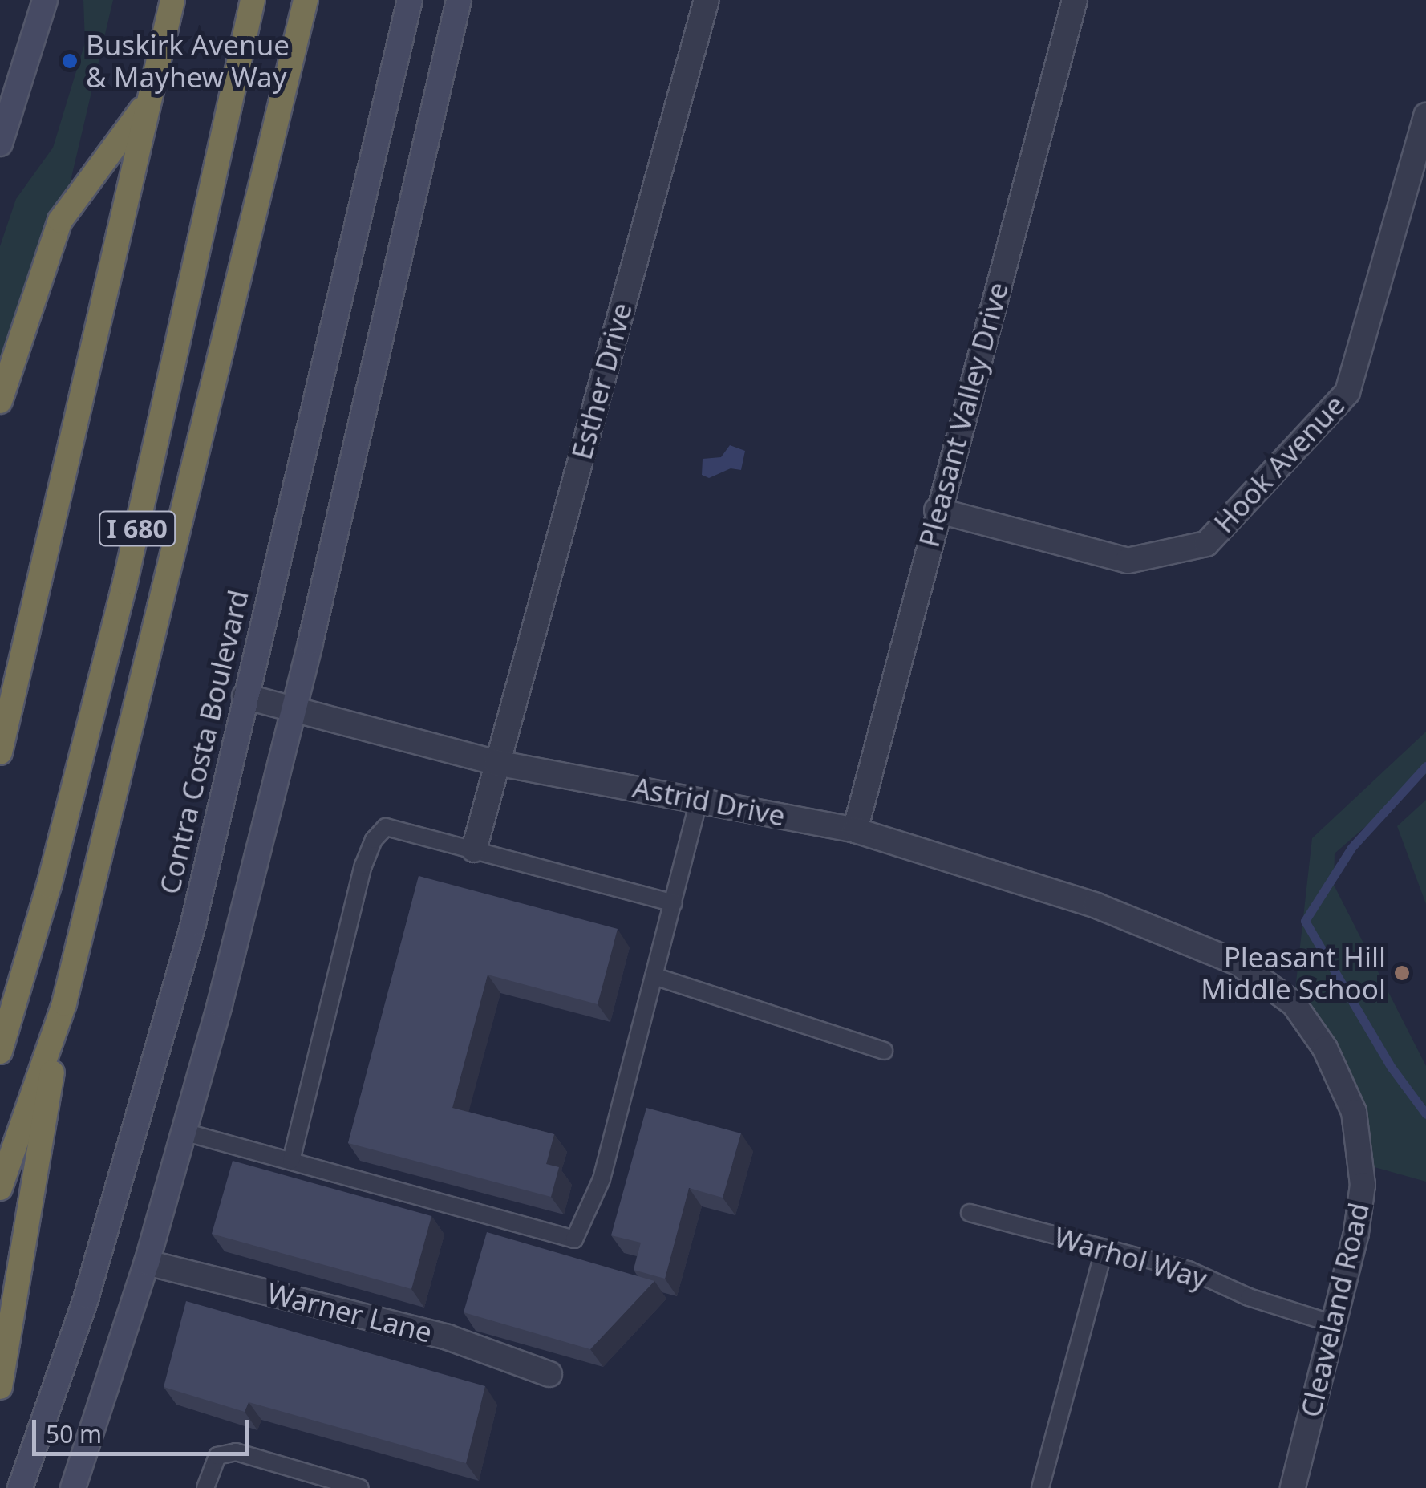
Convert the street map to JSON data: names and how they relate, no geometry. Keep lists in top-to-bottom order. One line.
{"streets":{"highway":["I 680"],"main road":["Contra Costa Boulevard"],"street":["Esther Drive","Pleasant Valley Drive","Hook Avenue","Astrid Drive","Cleaveland Road","Warner Lane"],"lane":["Warhol Way"]},"crossings":[["Esther Drive","Astrid Drive"],["Pleasant Valley Drive","Hook Avenue"],["Pleasant Valley Drive","Astrid Drive"],["Contra Costa Boulevard","Astrid Drive"],["Astrid Drive","Cleaveland Road"],["Warhol Way","Cleaveland Road"]],"places":["Buskirk Avenue & Mayhew Way","Pleasant Hill Middle School"],"scale_bar":"50 m"}
